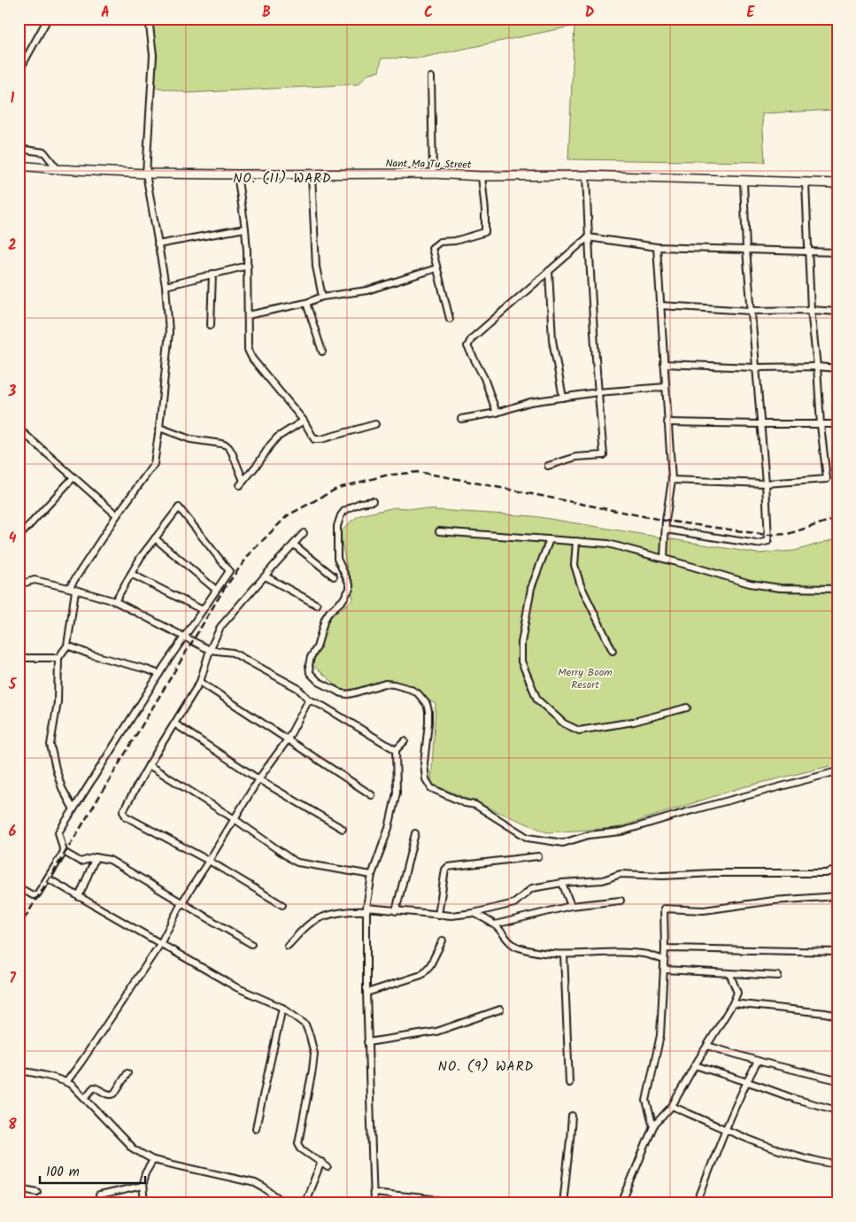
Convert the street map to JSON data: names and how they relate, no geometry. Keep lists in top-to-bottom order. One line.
{"streets":{"main road":["Nant Ma Tu Street"]},"districts":["NO. (11) WARD","NO. (9) WARD"],"parks":["Merry Boom Resort"],"scale_bar":"100 m","grid":{"columns":["A","B","C","D","E"],"rows":["1","2","3","4","5","6","7","8"]}}
